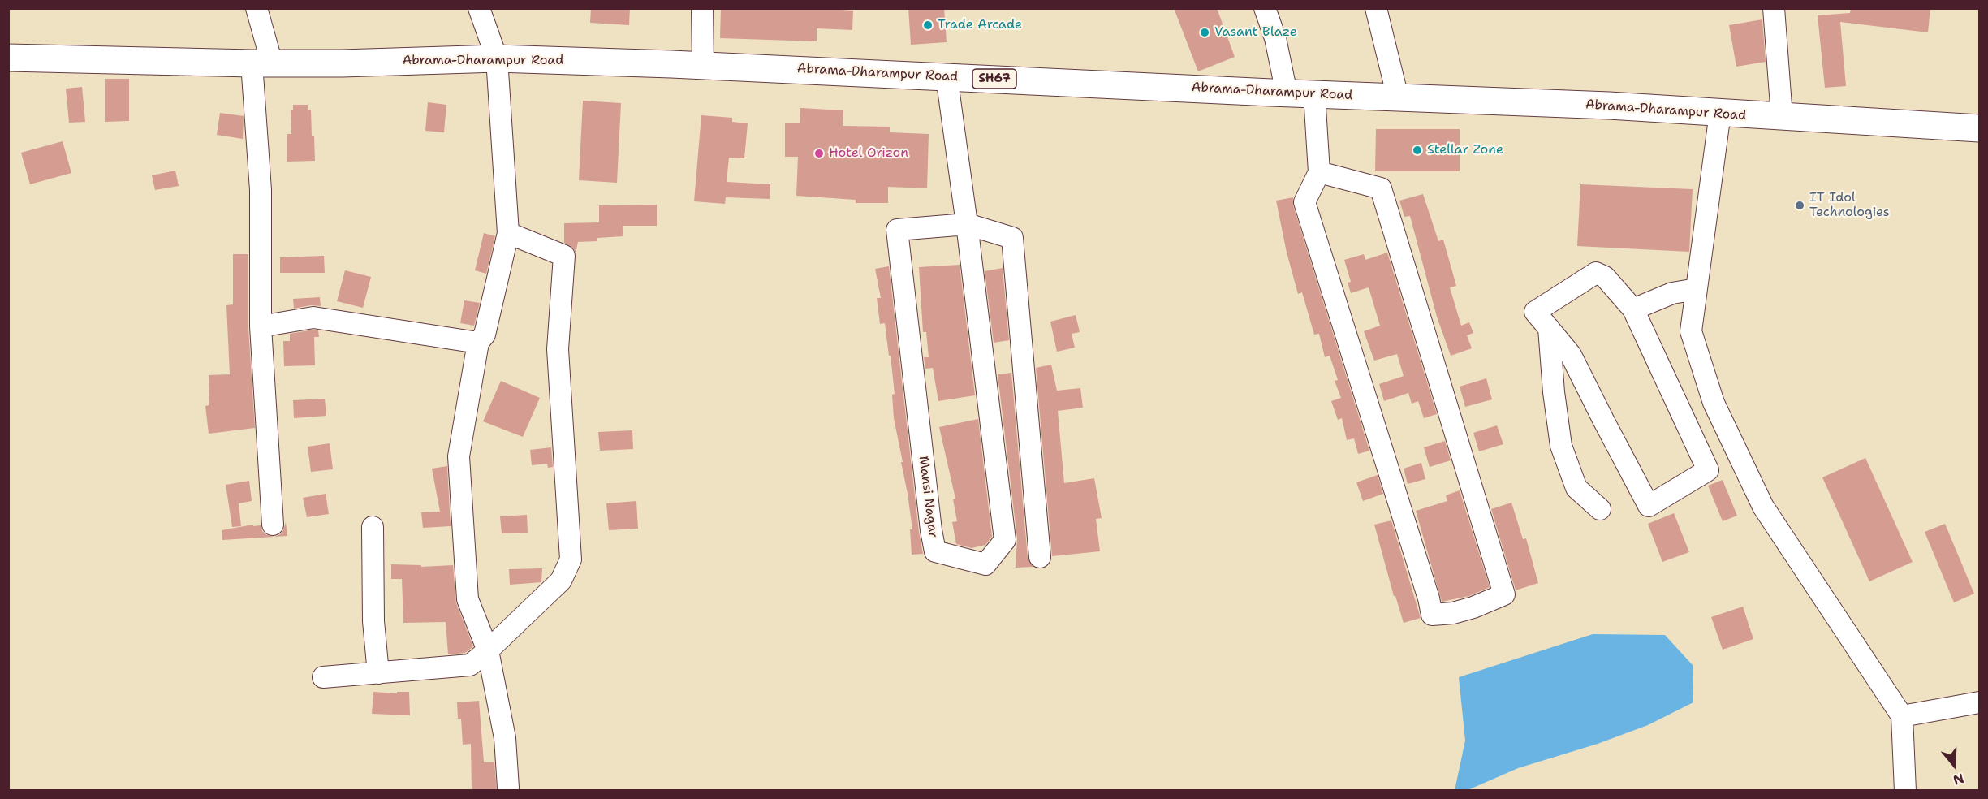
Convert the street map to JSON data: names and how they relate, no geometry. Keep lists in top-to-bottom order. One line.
{"streets":{"main road":["Abrama-Dharampur Road","SH67"],"street":["Mansi Nagar"]},"crossings":[["Abrama-Dharampur Road","Mansi Nagar"]],"places":["Trade Arcade","Vasant Blaze","Stellar Zone","Hotel Orizon","IT Idol Technologies"],"north":"bottom"}
